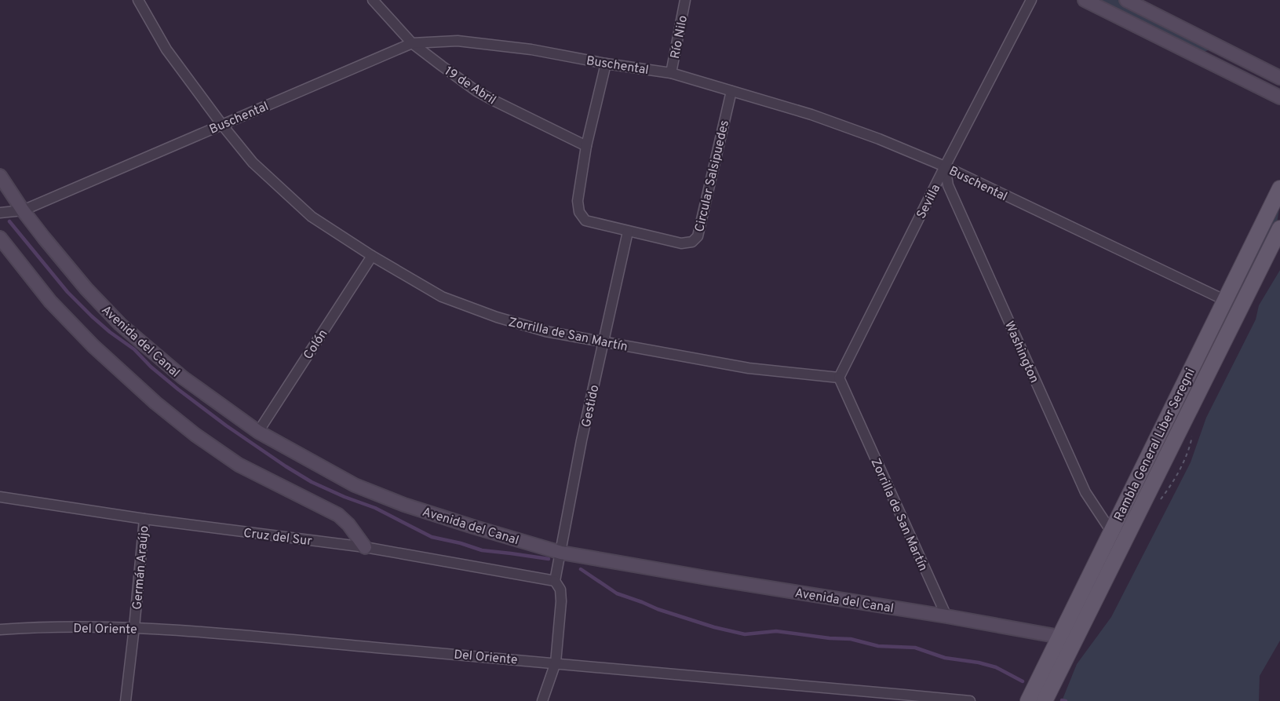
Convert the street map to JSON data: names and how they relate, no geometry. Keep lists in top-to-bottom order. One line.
{"streets":{"main road":["Rambla General Liber Seregni"],"street":["Río Nilo","Buschental","19 de Abril","Circular Salsipuedes","Sevilla","Zorrilla de San Martín","Avenida del Canal","Colón","Washington","Gestido","Cruz del Sur","Germán Araújo","Del Oriente"]},"crossings":[["Río Nilo","Buschental"],["Buschental","19 de Abril"],["Buschental","Circular Salsipuedes"],["Buschental","Sevilla"],["Buschental","Zorrilla de San Martín"],["Buschental","Avenida del Canal"],["Buschental","Washington"],["Buschental","Rambla General Liber Seregni"],["19 de Abril","Circular Salsipuedes"],["Circular Salsipuedes","Gestido"],["Sevilla","Zorrilla de San Martín"],["Sevilla","Washington"],["Zorrilla de San Martín","Avenida del Canal"],["Zorrilla de San Martín","Colón"],["Zorrilla de San Martín","Gestido"],["Avenida del Canal","Colón"],["Avenida del Canal","Gestido"],["Avenida del Canal","Rambla General Liber Seregni"],["Washington","Rambla General Liber Seregni"],["Gestido","Cruz del Sur"],["Cruz del Sur","Germán Araújo"],["Germán Araújo","Del Oriente"]]}
